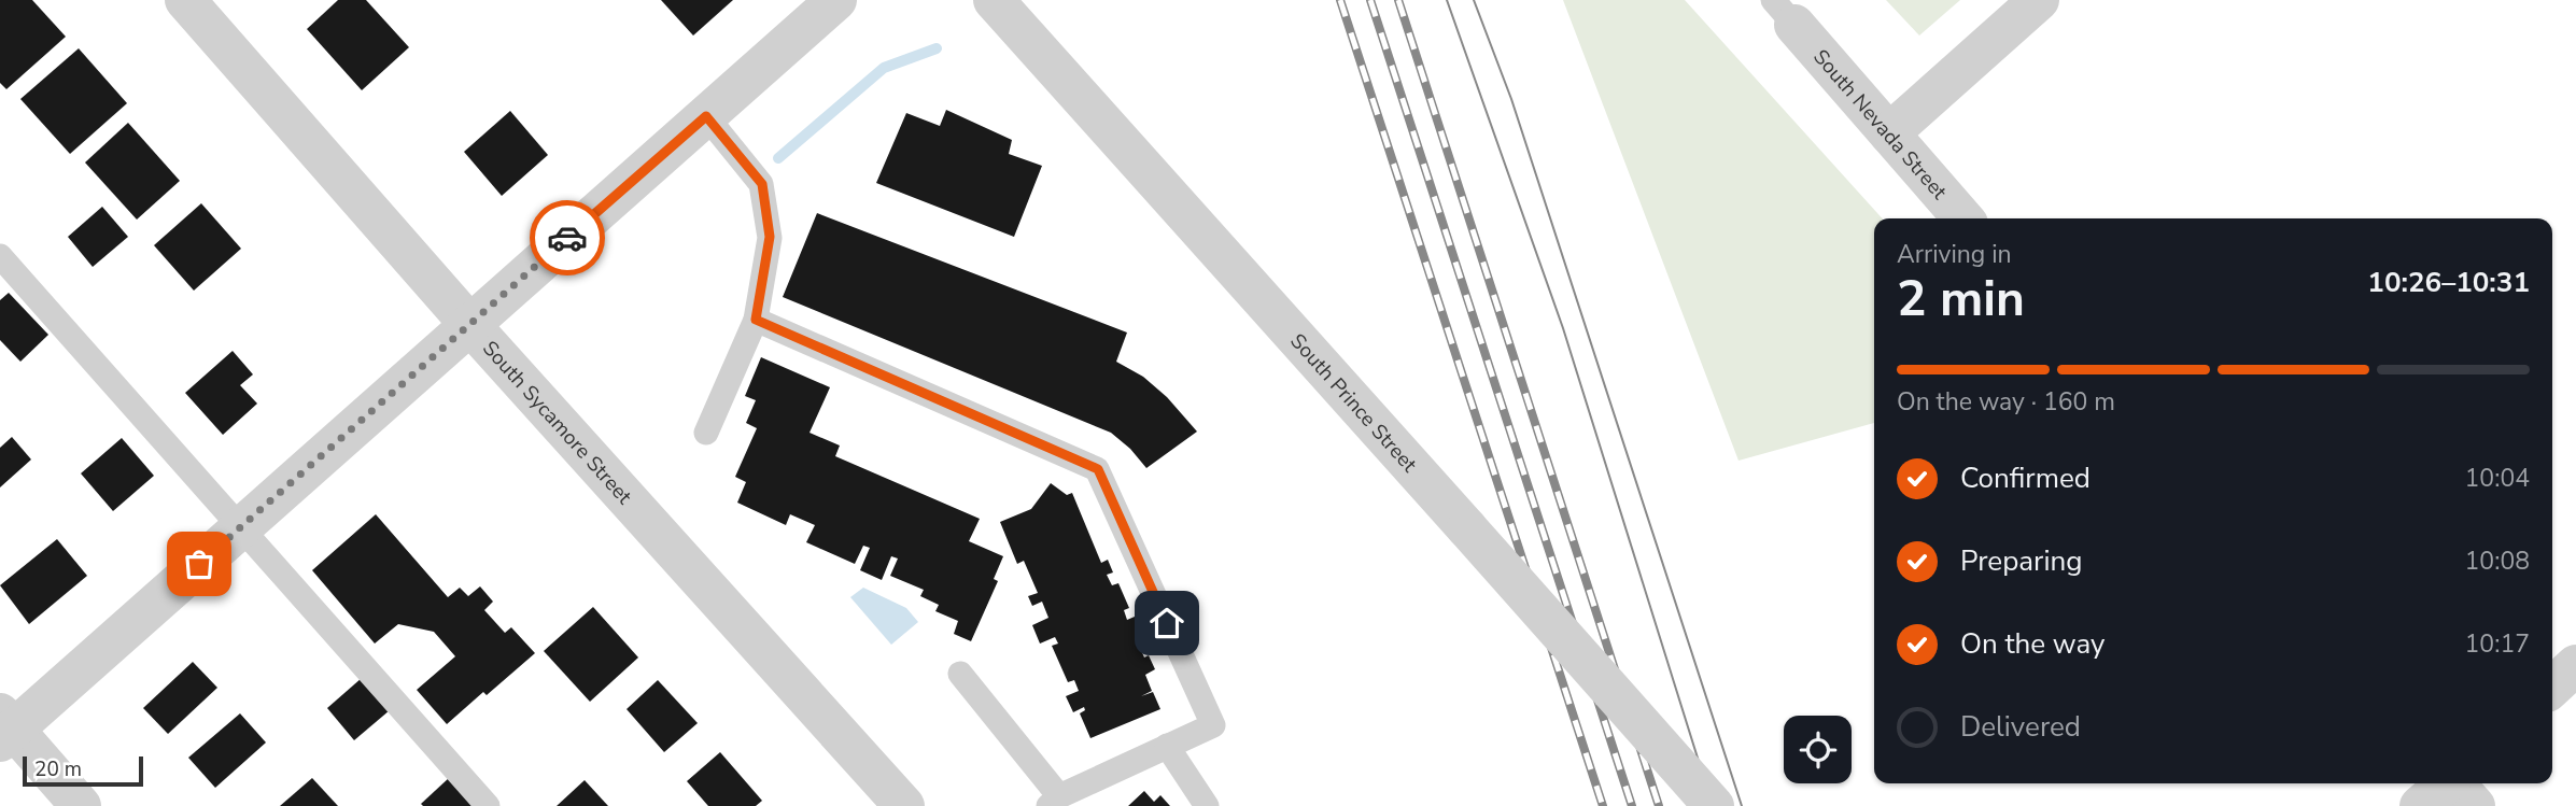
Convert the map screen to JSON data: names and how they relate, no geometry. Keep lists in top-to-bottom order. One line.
{"streets":{"street":["South Nevada Street","South Prince Street","South Sycamore Street"]},"scale_bar":"20 m","page":{"heading":["2 min","Arriving in","10:26–10:31"],"bar":"On the way · 160 m","list":[["Confirmed","10:04"],["Preparing","10:08"],["On the way","10:17"],"Delivered"],"scale":"20 m"}}
